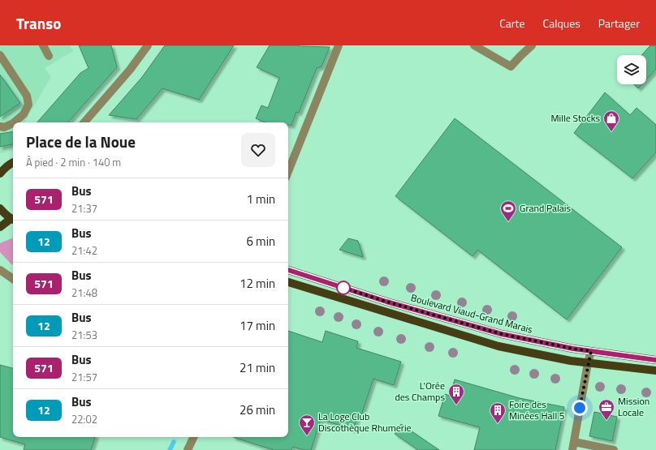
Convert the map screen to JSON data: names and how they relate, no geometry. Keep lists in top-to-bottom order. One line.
{"streets":{"main road":["Boulevard Viaud-Grand Marais"]},"places":{"shop":["Mille Stocks"],"sports":["Grand Palais"],"building":["L'Orée des Champs","Foire des Minées Hall 5"],"office":["Mission Locale"],"bar":["La Loge Club Discothèque Rhumerie"]},"lines":["bus line 571"],"page":{"header":"Transo","nav":["Carte","Calques","Partager"],"heading":["Place de la Noue","À pied · 2 min · 140 m"],"list":[{"mark":"571","name":"Bus","note":"21:37","value":"1 min"},{"mark":"12","name":"Bus","note":"21:42","value":"6 min"},{"mark":"571","name":"Bus","note":"21:48","value":"12 min"},{"mark":"12","name":"Bus","note":"21:53","value":"17 min"},{"mark":"571","name":"Bus","note":"21:57","value":"21 min"},{"mark":"12","name":"Bus","note":"22:02","value":"26 min"}]}}
